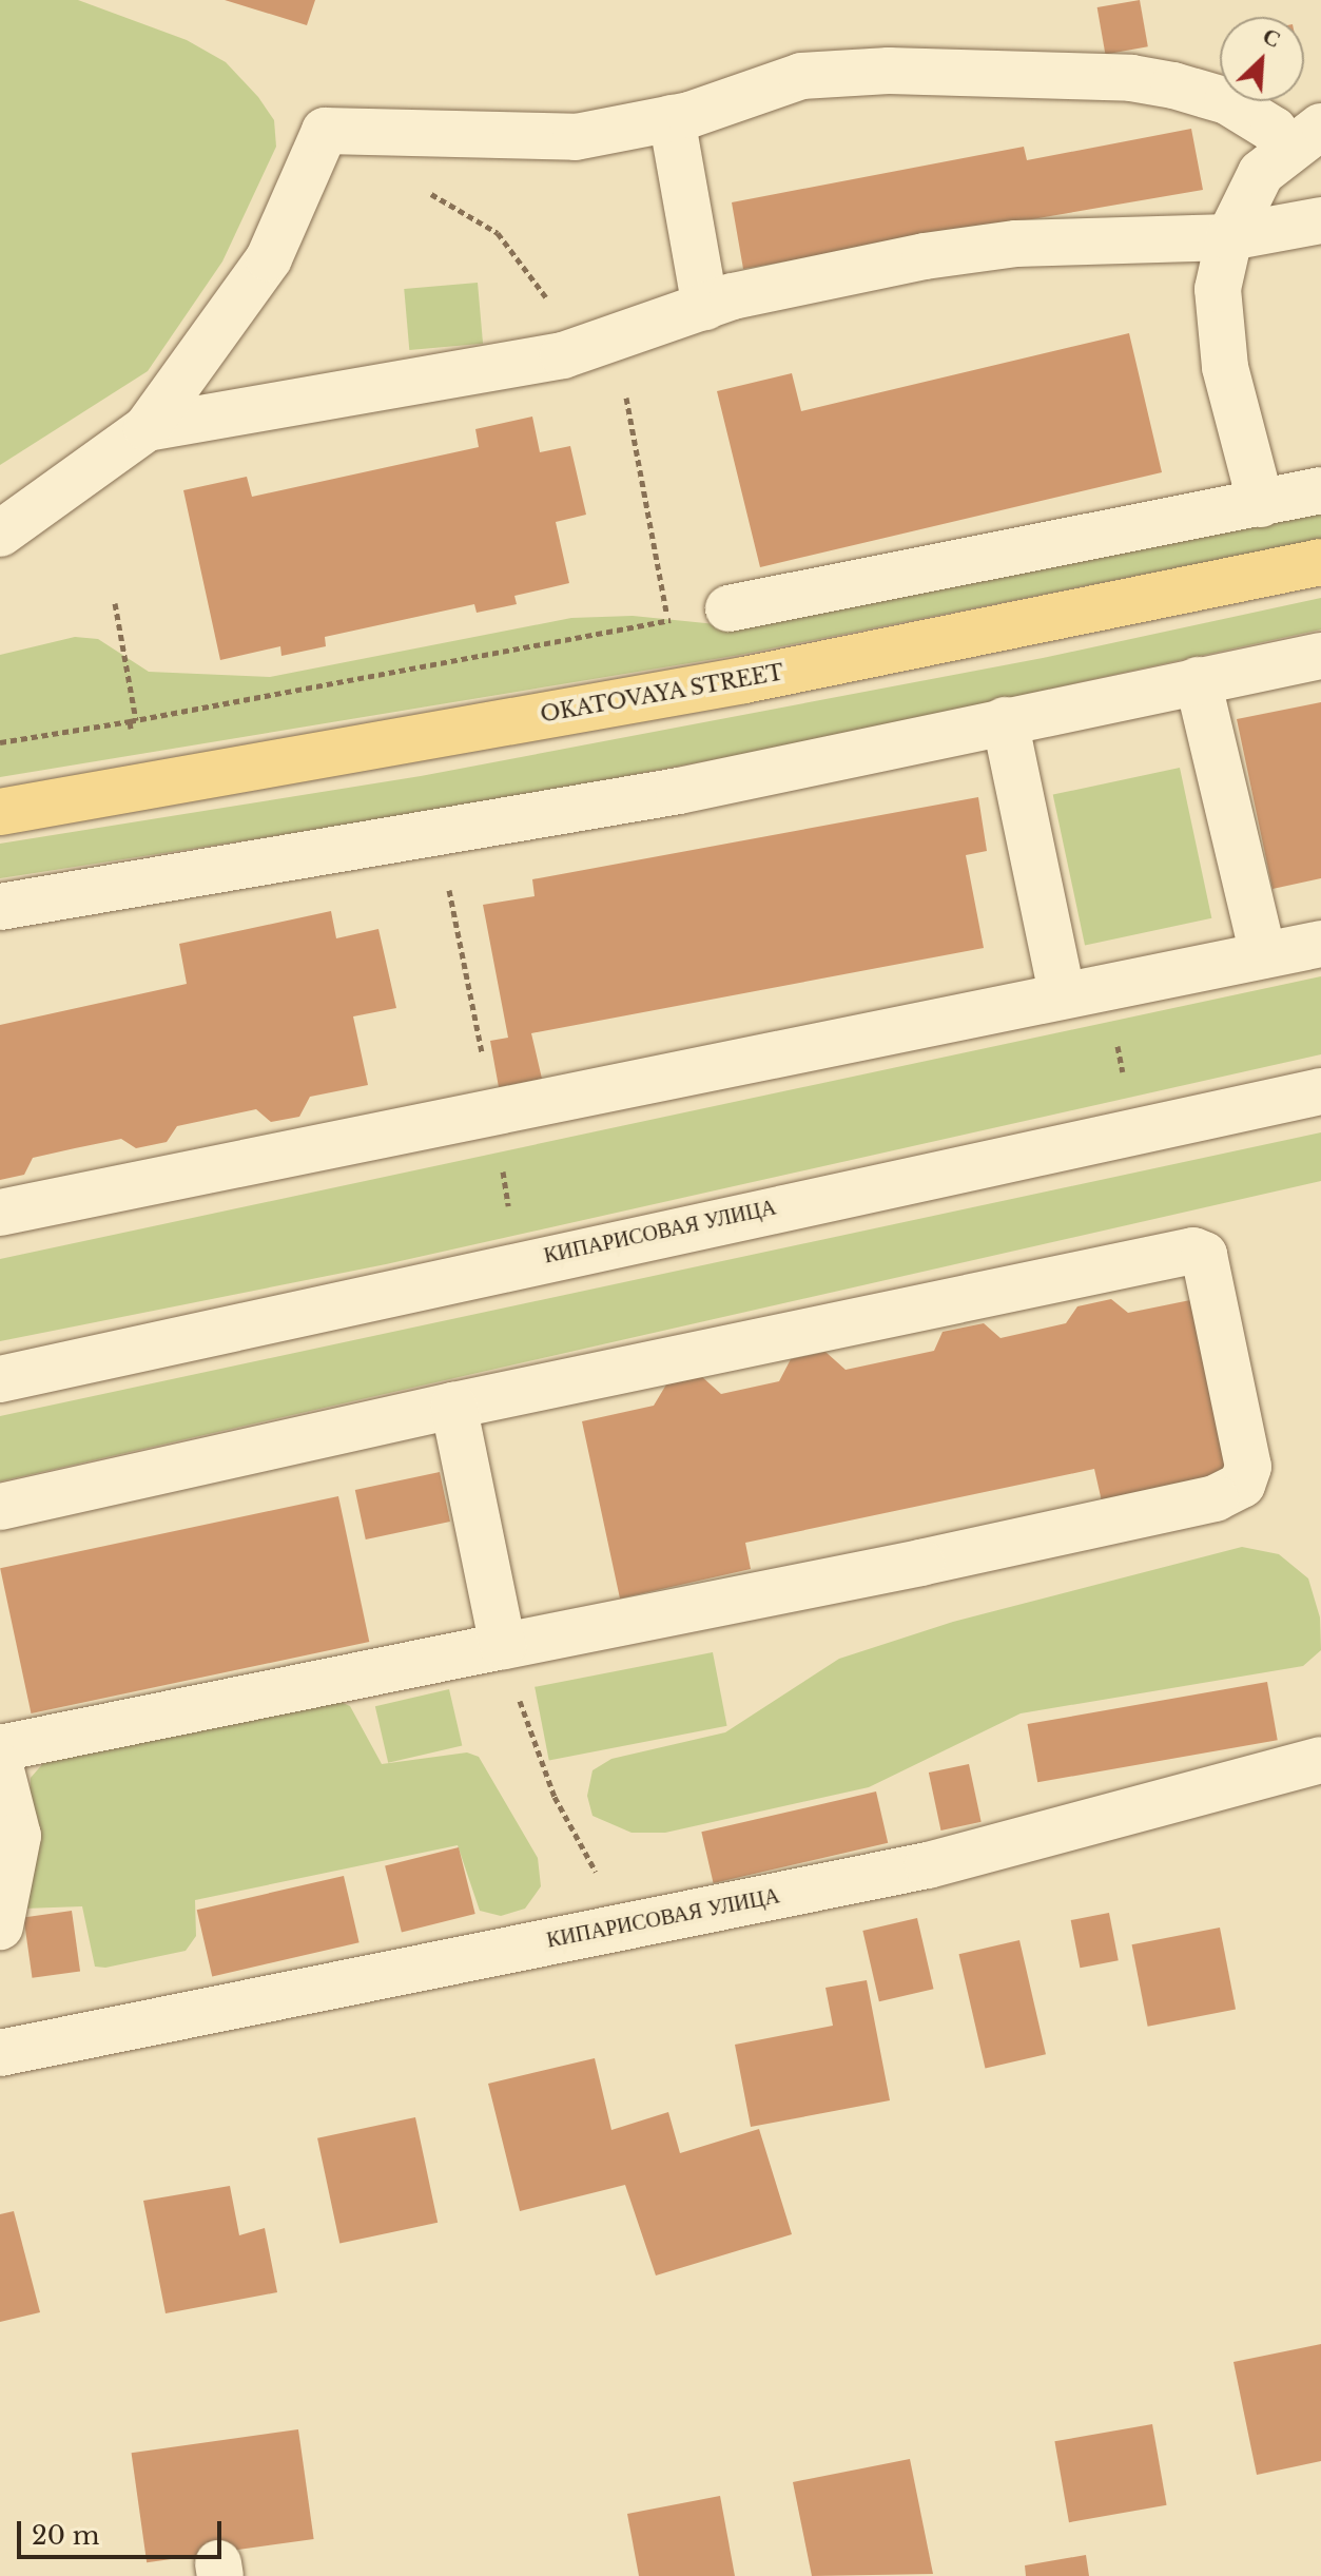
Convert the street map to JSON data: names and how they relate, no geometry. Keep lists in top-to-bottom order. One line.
{"streets":{"main road":["OKATOVAYA STREET"],"street":["КИПАРИСОВАЯ УЛИЦА"]},"scale_bar":"20 m","north":"top right"}
